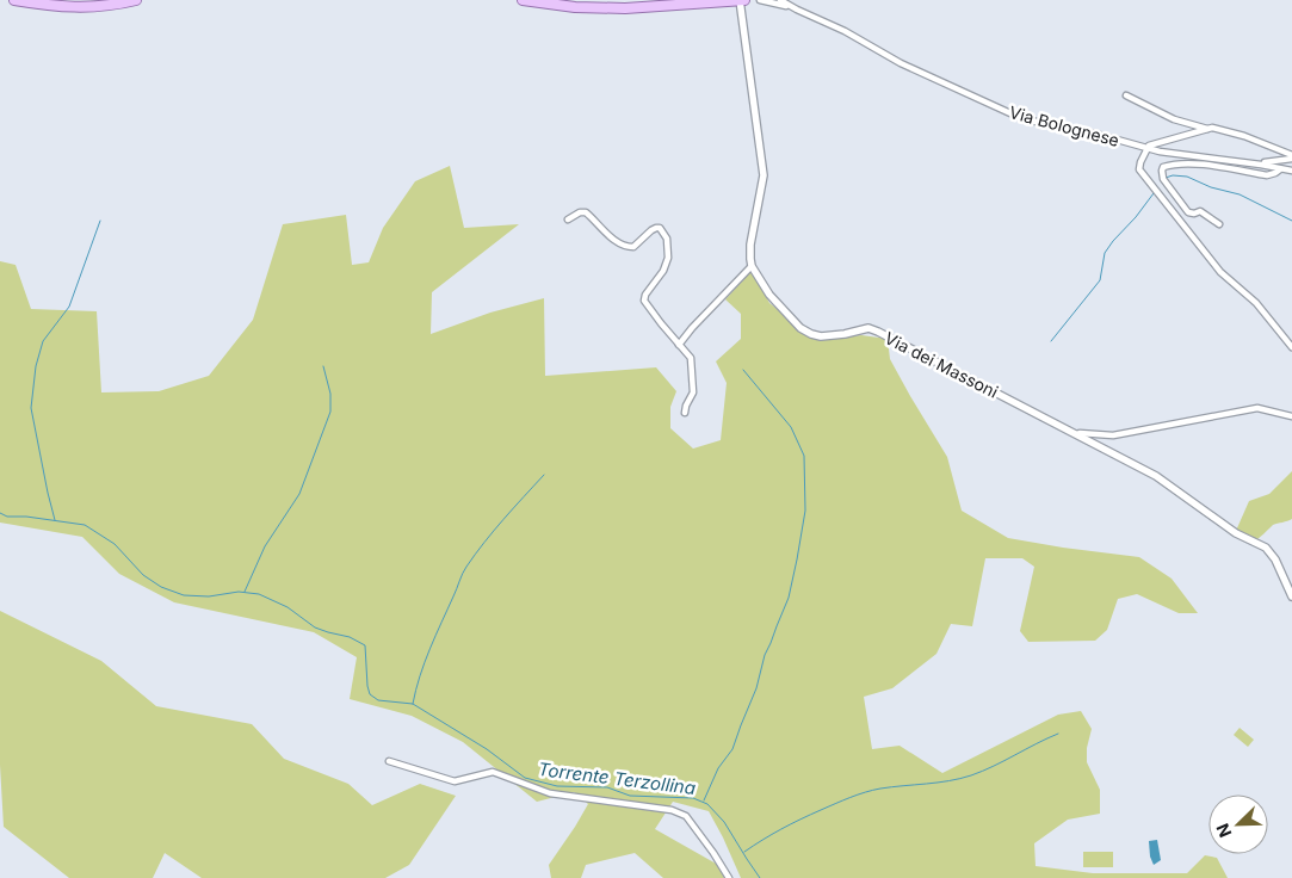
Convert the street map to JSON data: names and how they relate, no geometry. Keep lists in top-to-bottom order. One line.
{"streets":{"street":["Via Bolognese","Via dei Massoni"]},"water":["Torrente Terzollina"],"north":"bottom left"}
